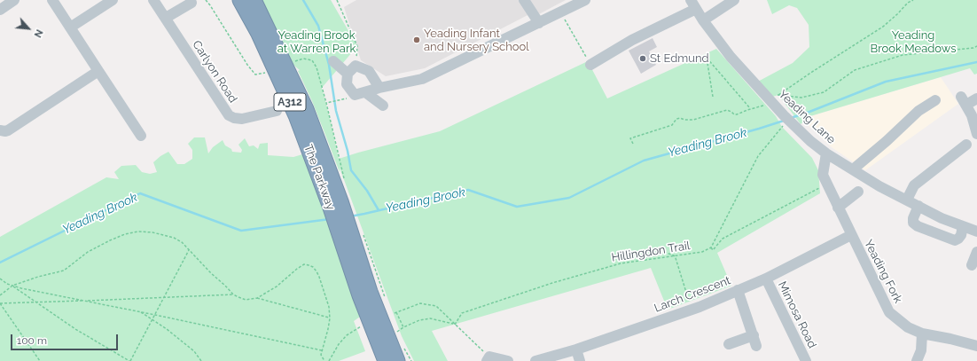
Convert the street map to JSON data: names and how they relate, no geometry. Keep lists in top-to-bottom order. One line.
{"streets":{"highway":["A312","The Parkway"],"street":["Carlyon Road","Yeading Lane","Yeading Fork","Larch Crescent","Mimosa Road"],"path":["Hillingdon Trail"]},"crossings":[["Yeading Lane","Yeading Fork"],["Hillingdon Trail","Yeading Fork"],["Yeading Fork","Larch Crescent"],["Larch Crescent","Mimosa Road"]],"water":["Yeading Brook"],"parks":["Yeading Brook at Warren Park","Yeading Brook Meadows"],"places":["Yeading Infant and Nursery School","St Edmund"],"scale_bar":"100 m","north":"bottom right"}
